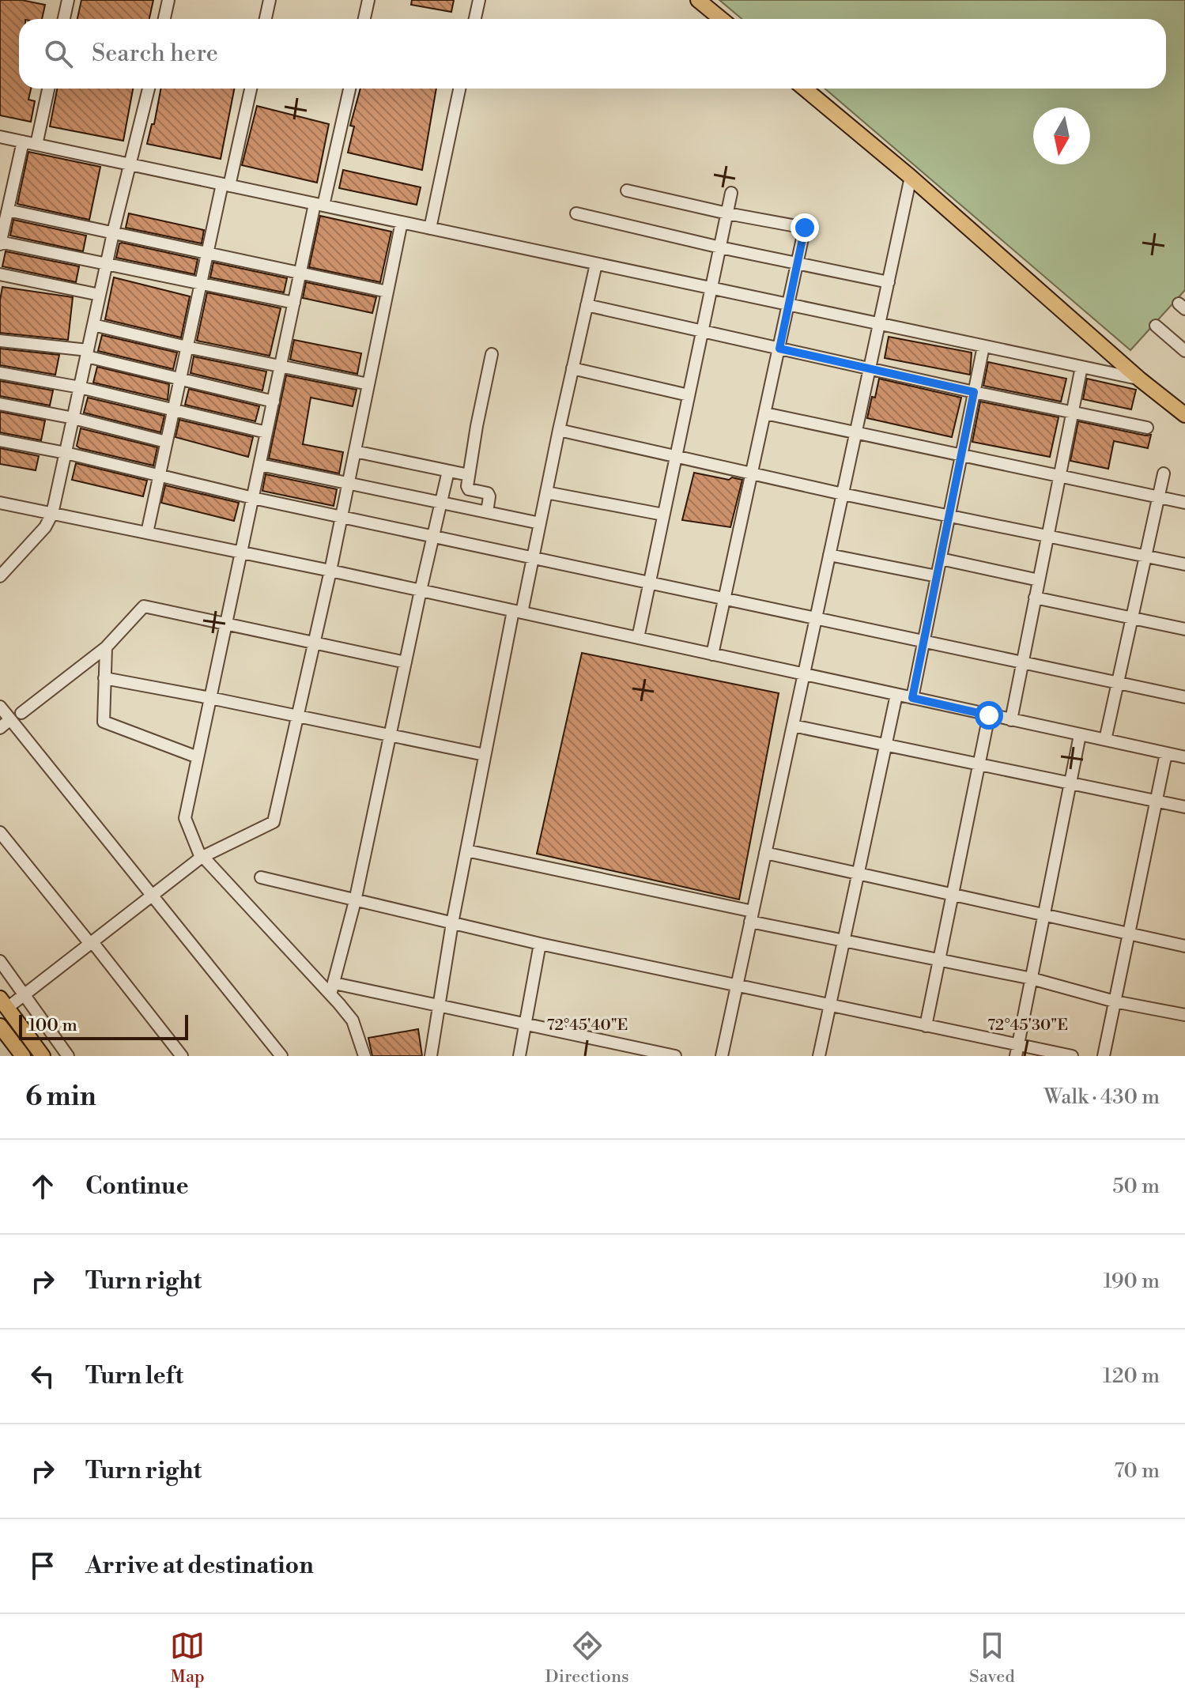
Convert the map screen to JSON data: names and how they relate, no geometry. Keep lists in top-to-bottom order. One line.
{"scale_bar":"100 m","north":"bottom","page":{"search":"Search here","scale":"100 m","heading":["6 min","Walk · 430 m"],"list":[["Continue","50 m"],["Turn right","190 m"],["Turn left","120 m"],["Turn right","70 m"],"Arrive at destination"],"nav":["Map","Directions","Saved"]},"coordinates":["72°45'40\"E","72°45'30\"E"]}
